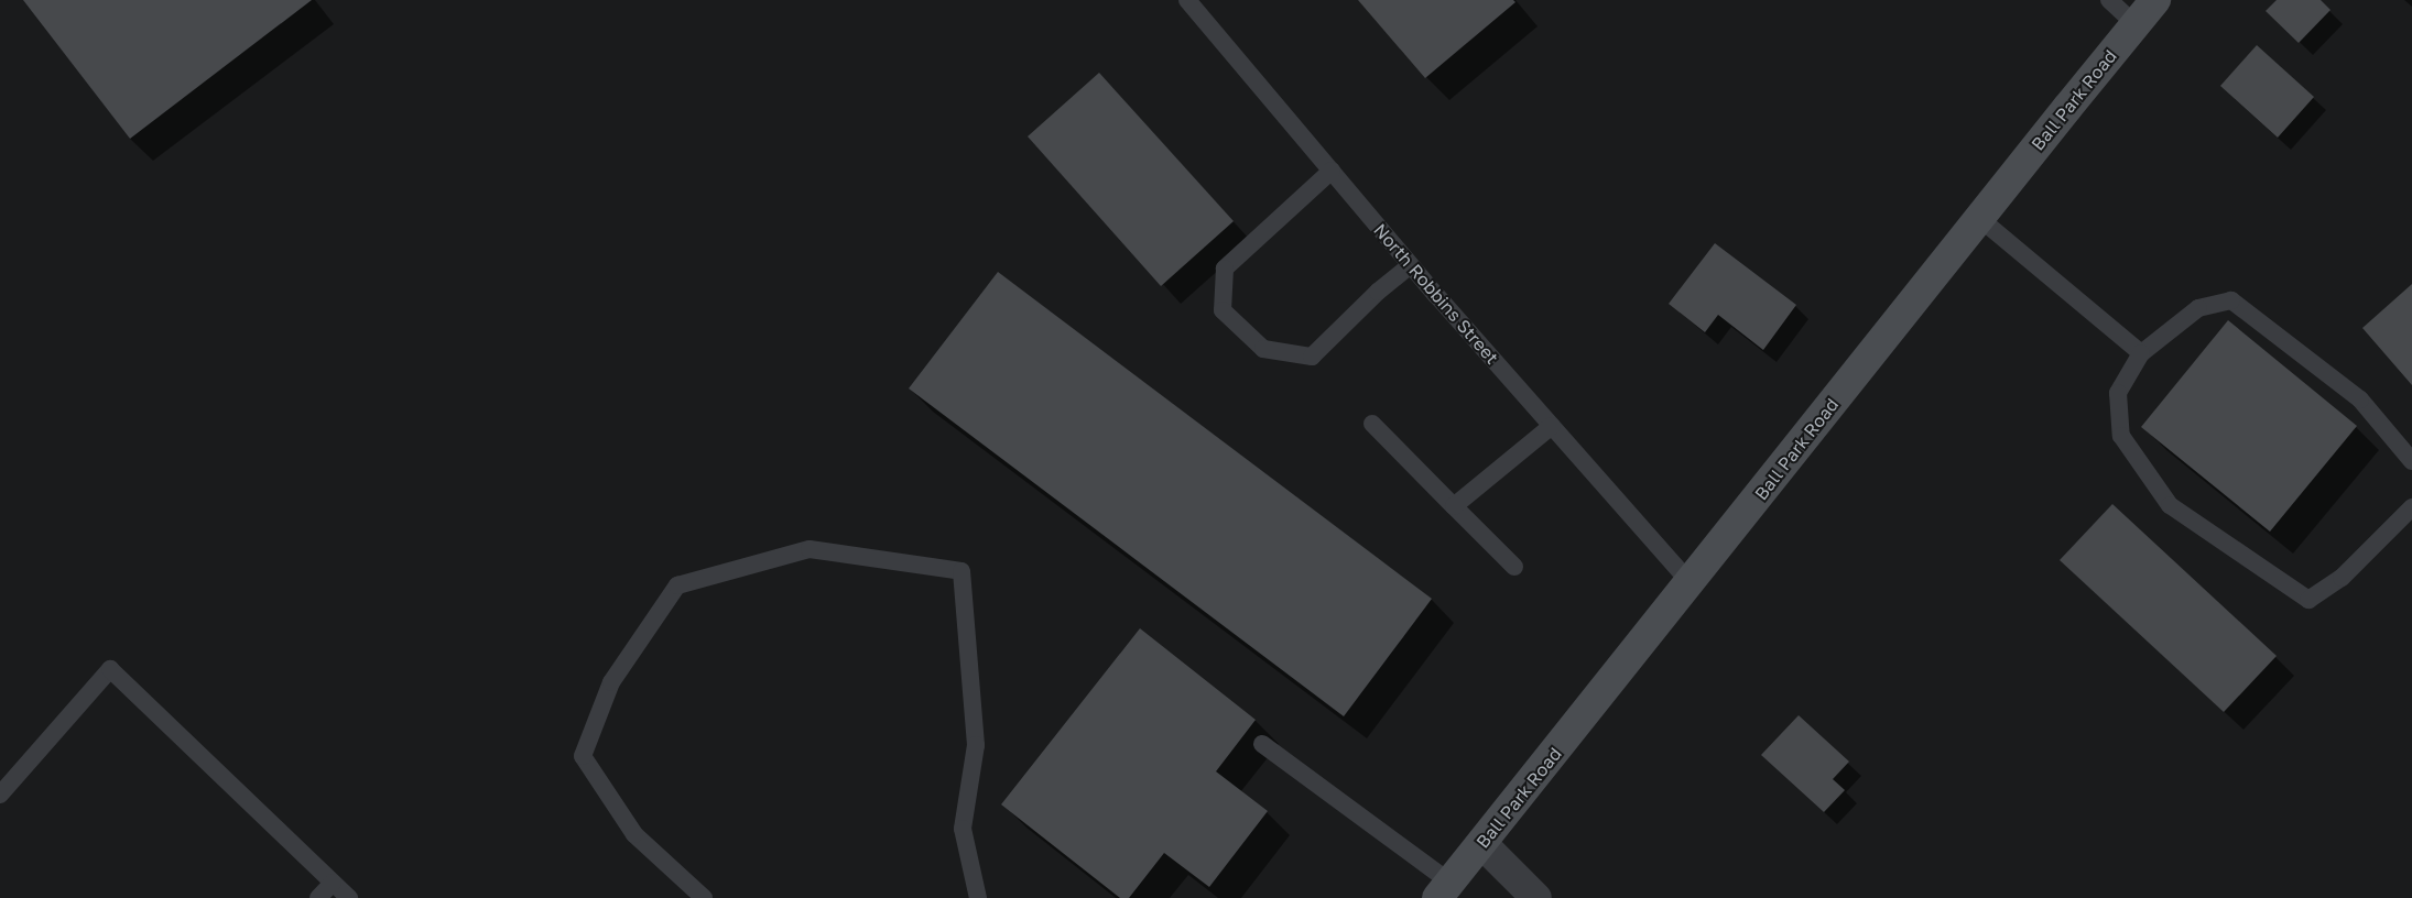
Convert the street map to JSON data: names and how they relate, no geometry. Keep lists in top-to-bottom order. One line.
{"streets":{"street":["Ball Park Road"],"lane":["North Robbins Street"]},"crossings":[["Ball Park Road","North Robbins Street"]]}
